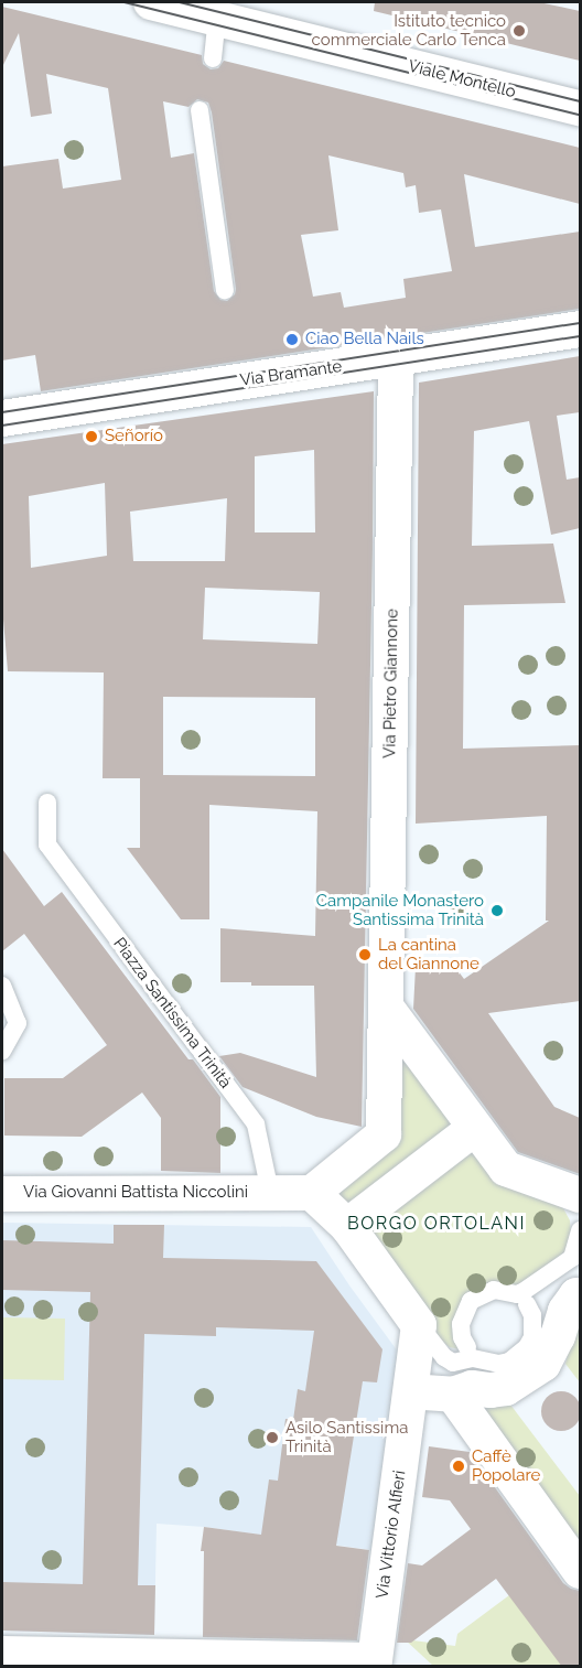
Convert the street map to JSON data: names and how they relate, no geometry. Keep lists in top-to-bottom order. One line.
{"streets":{"street":["Viale Montello","Via Bramante","Via Pietro Giannone","Via Giovanni Battista Niccolini","Via Vittorio Alfieri"],"lane":["Piazza Santissima Trinità"]},"crossings":[["Via Bramante","Via Pietro Giannone"],["Piazza Santissima Trinità","Via Giovanni Battista Niccolini"]],"districts":["BORGO ORTOLANI"],"places":["Istituto tecnico commerciale Carlo Tenca","Ciao Bella Nails","Señorío","Campanile Monastero Santissima Trinità","La cantina del Giannone","Asilo Santissima Trinità","Caffè Popolare"]}
